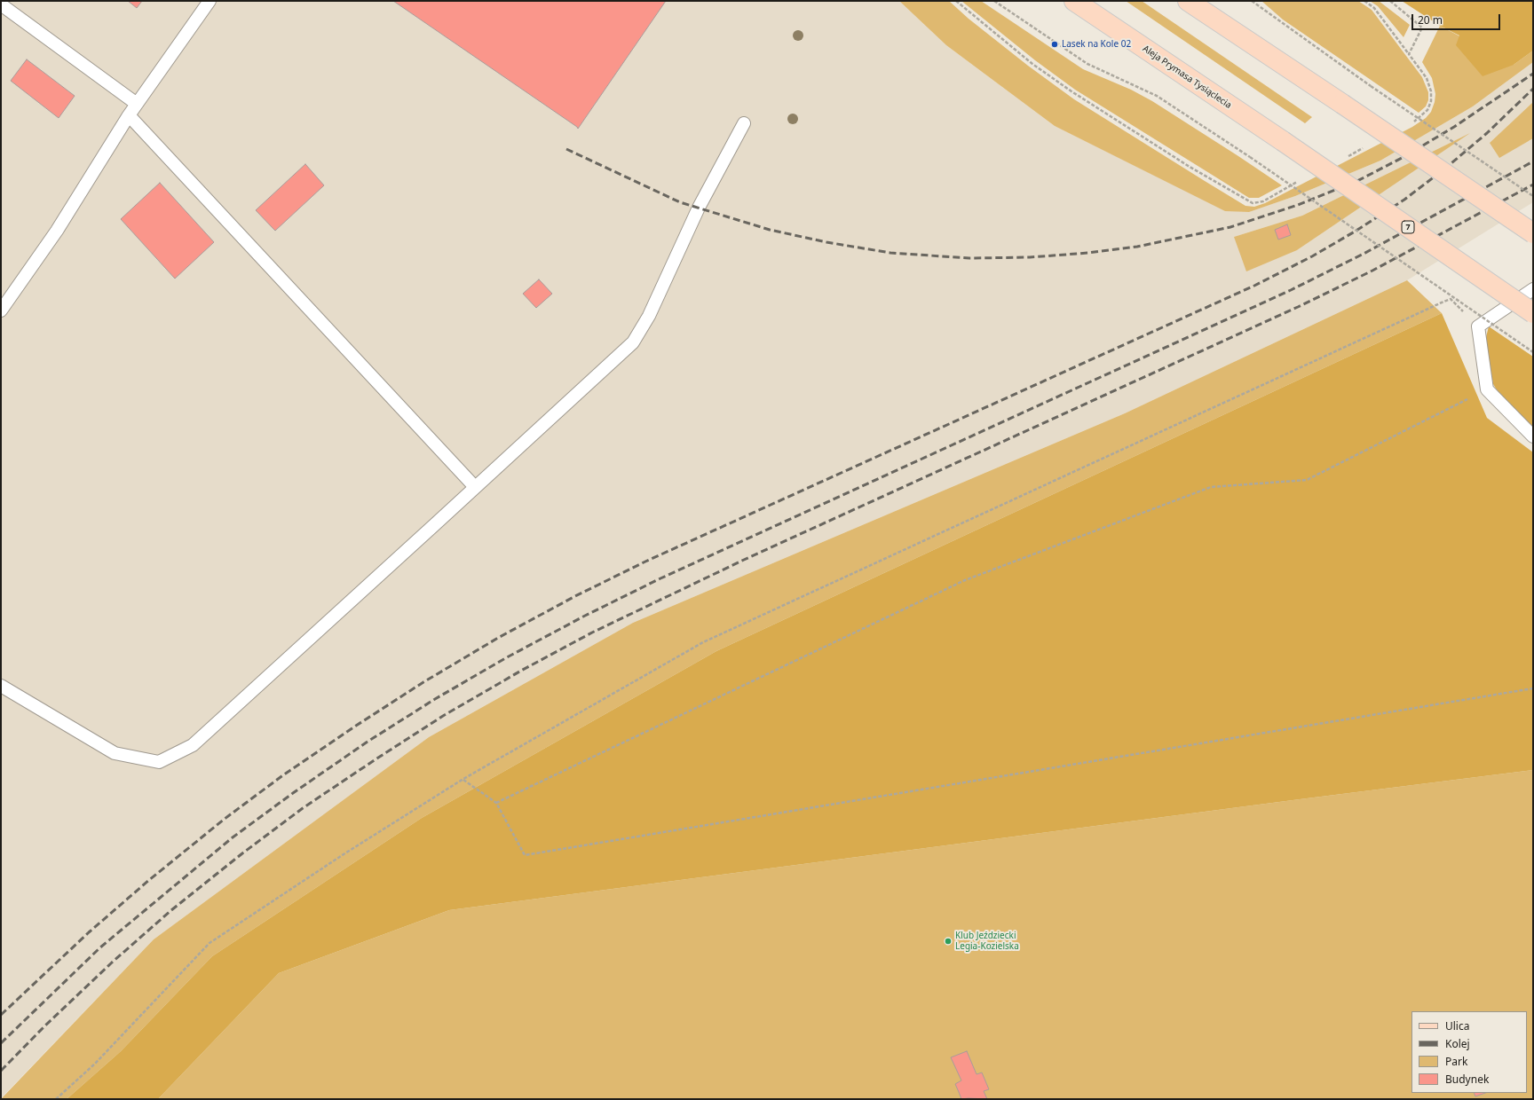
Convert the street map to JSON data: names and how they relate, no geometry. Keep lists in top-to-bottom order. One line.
{"streets":{"main road":["Aleja Prymasa Tysiąclecia","7"]},"places":["Lasek na Kole 02","Klub Jeździecki Legia-Kozielska"],"legend":["Ulica","Kolej","Park","Budynek"],"scale_bar":"20 m"}
